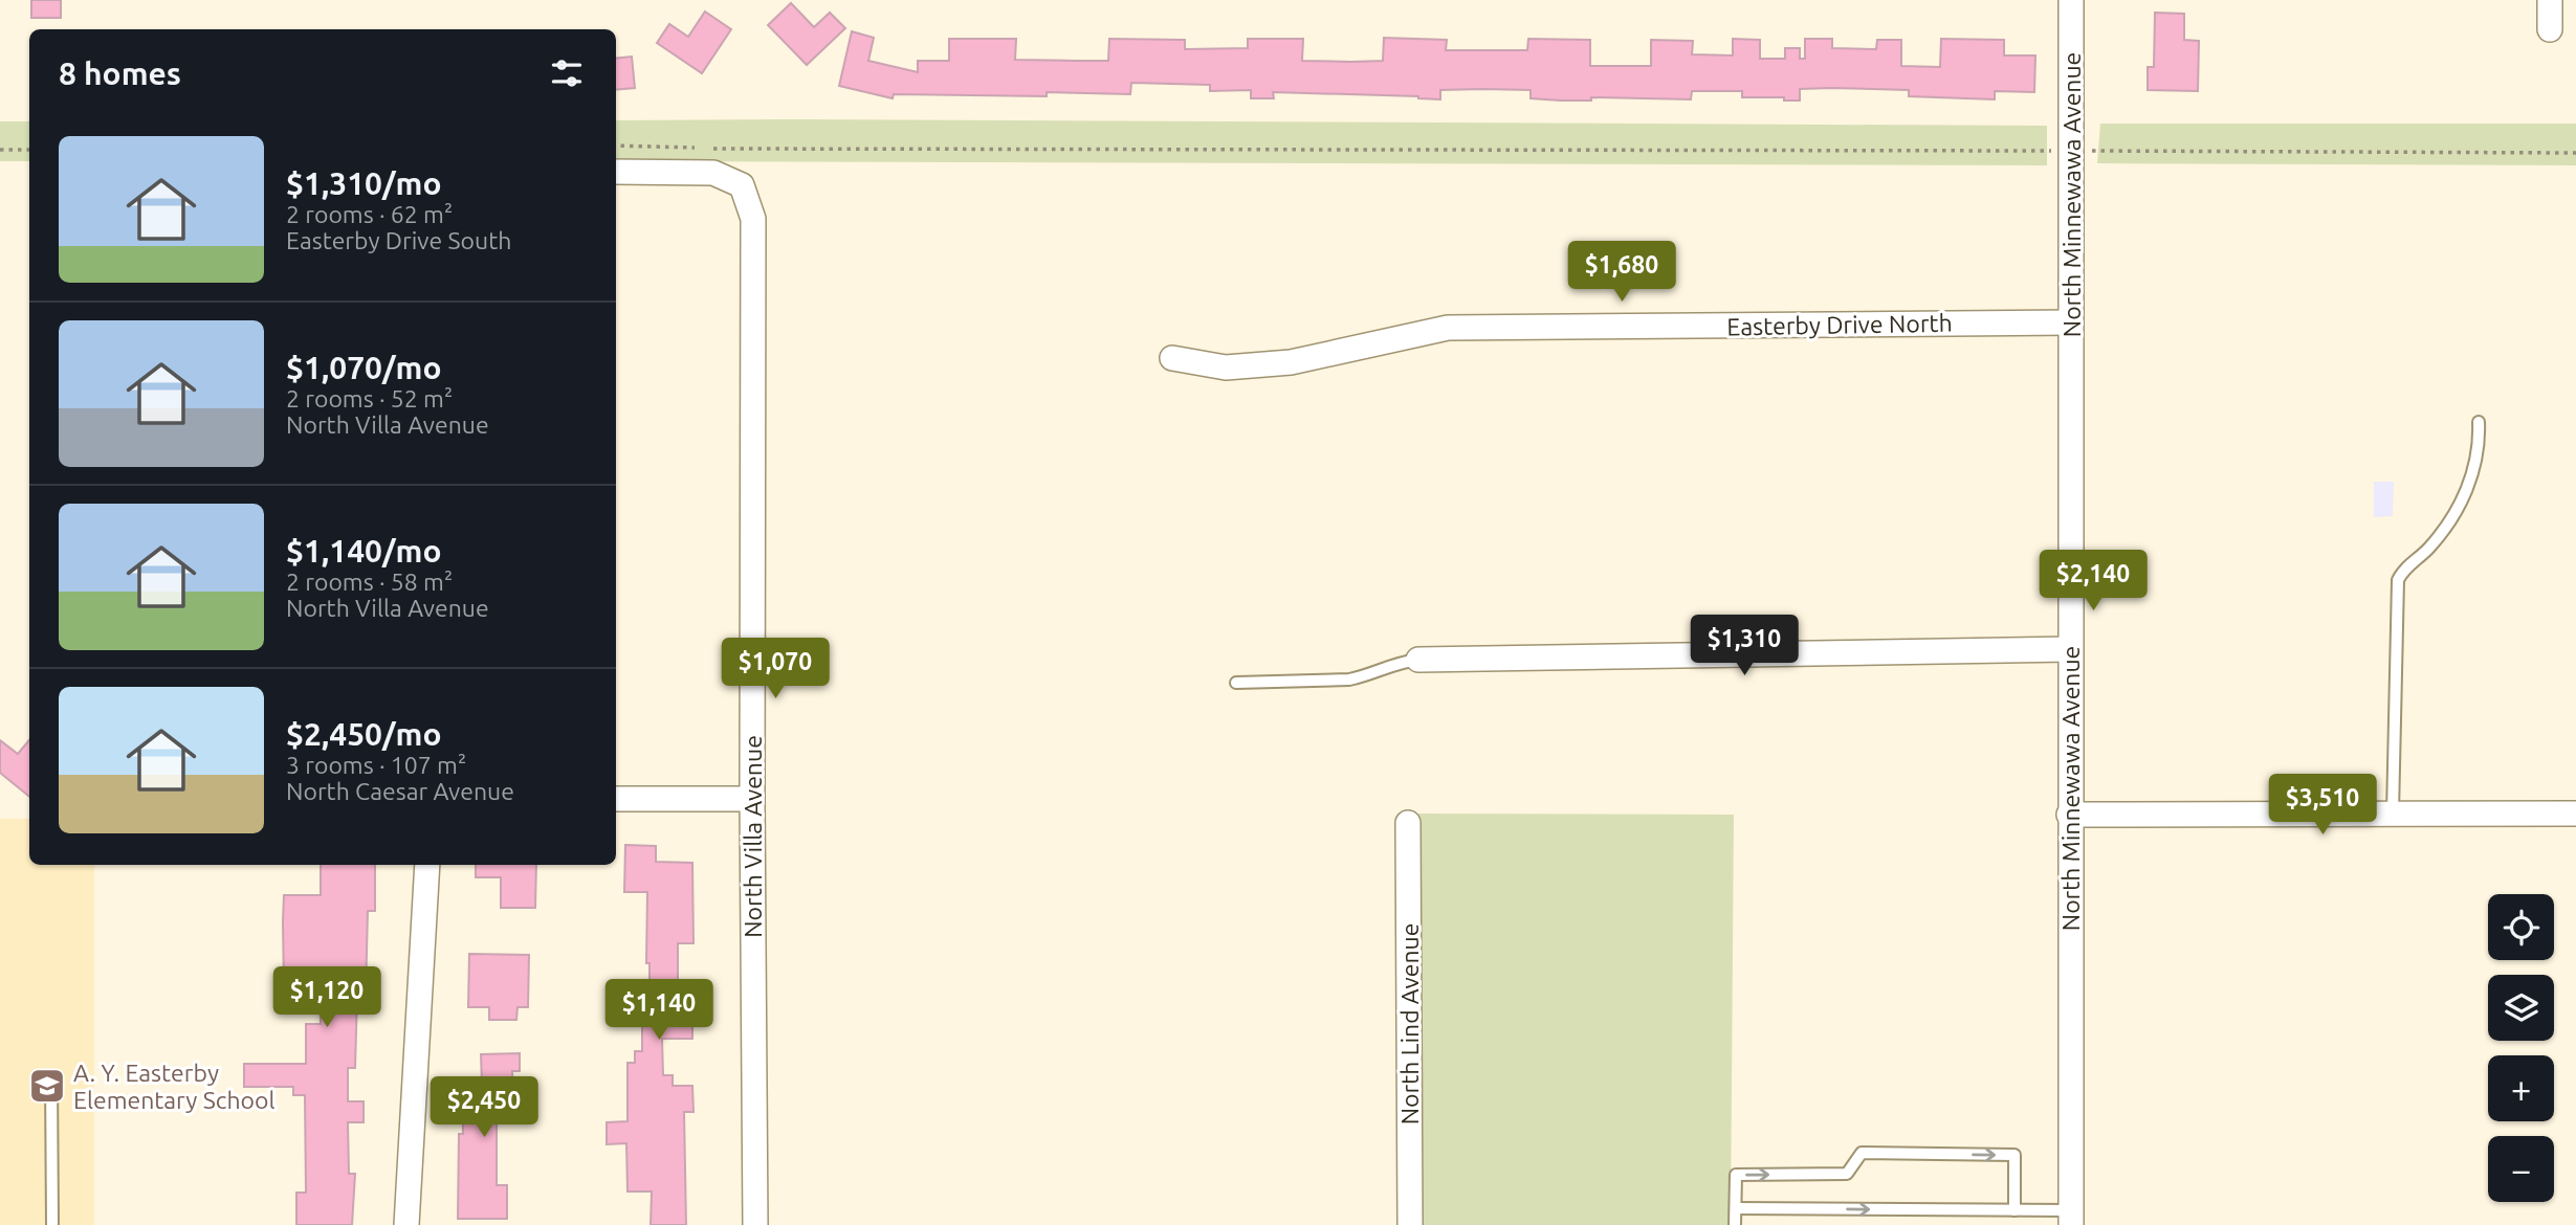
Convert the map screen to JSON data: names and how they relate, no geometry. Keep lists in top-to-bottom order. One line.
{"streets":{"street":["North Minnewawa Avenue","Easterby Drive North","North Villa Avenue","North Lind Avenue"]},"crossings":[["North Minnewawa Avenue","Easterby Drive North"]],"places":{"school or university":["A. Y. Easterby Elementary School"]},"page":{"heading":"8 homes","list":[{"name":"$1,310/mo","note":"2 rooms · 62 m² · Easterby Drive South"},{"name":"$1,070/mo","note":"2 rooms · 52 m² · North Villa Avenue"},{"name":"$1,140/mo","note":"2 rooms · 58 m² · North Villa Avenue"},{"name":"$2,450/mo","note":"3 rooms · 107 m² · North Caesar Avenue"}],"price":["$1,680","$2,140","$1,310","$1,070","$3,510","$1,120","$1,140","$2,450"],"map_buttons":["+","−"]}}
